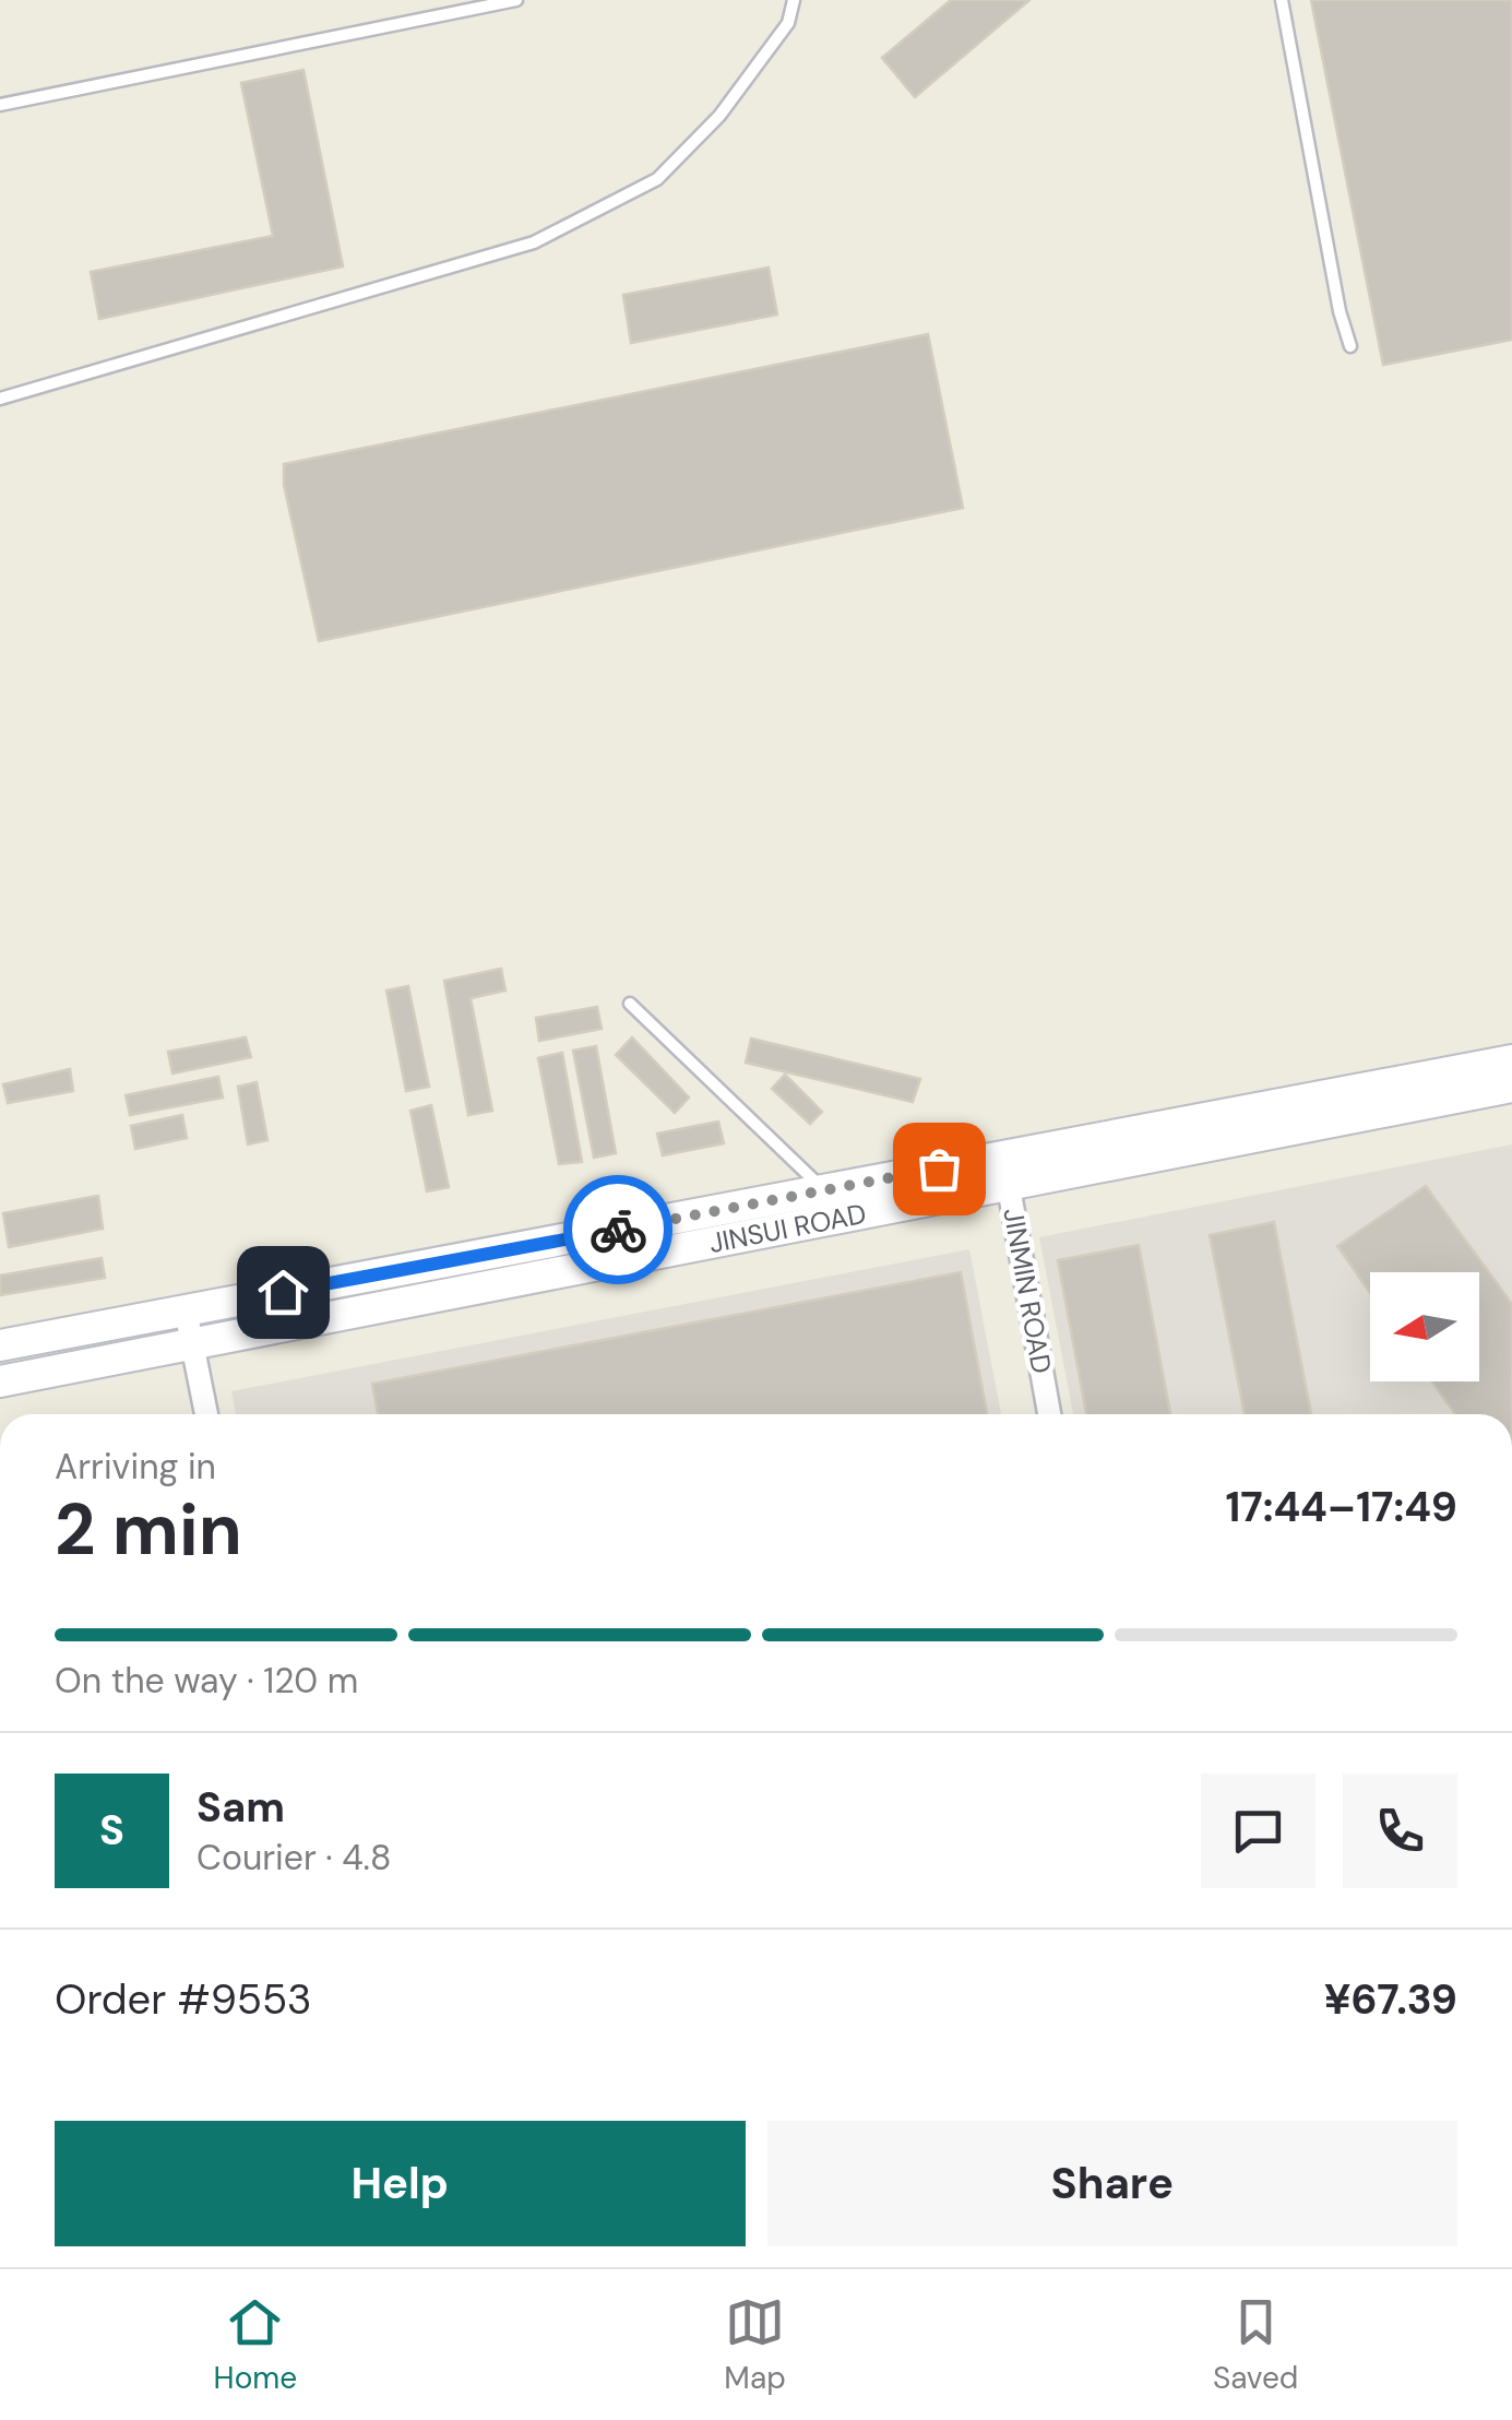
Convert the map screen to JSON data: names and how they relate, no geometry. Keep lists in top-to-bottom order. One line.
{"streets":{"street":["JINSUI ROAD","JINMIN ROAD"]},"crossings":[["JINSUI ROAD","JINMIN ROAD"]],"north":"left","page":{"heading":["2 min","Arriving in","17:44–17:49"],"panel":["Sam","Courier · 4.8","Order #9553","¥67.39"],"bar":"On the way · 120 m","round":"S","buttons":["Help","Share"],"tabs":["Home","Map","Saved"]}}
